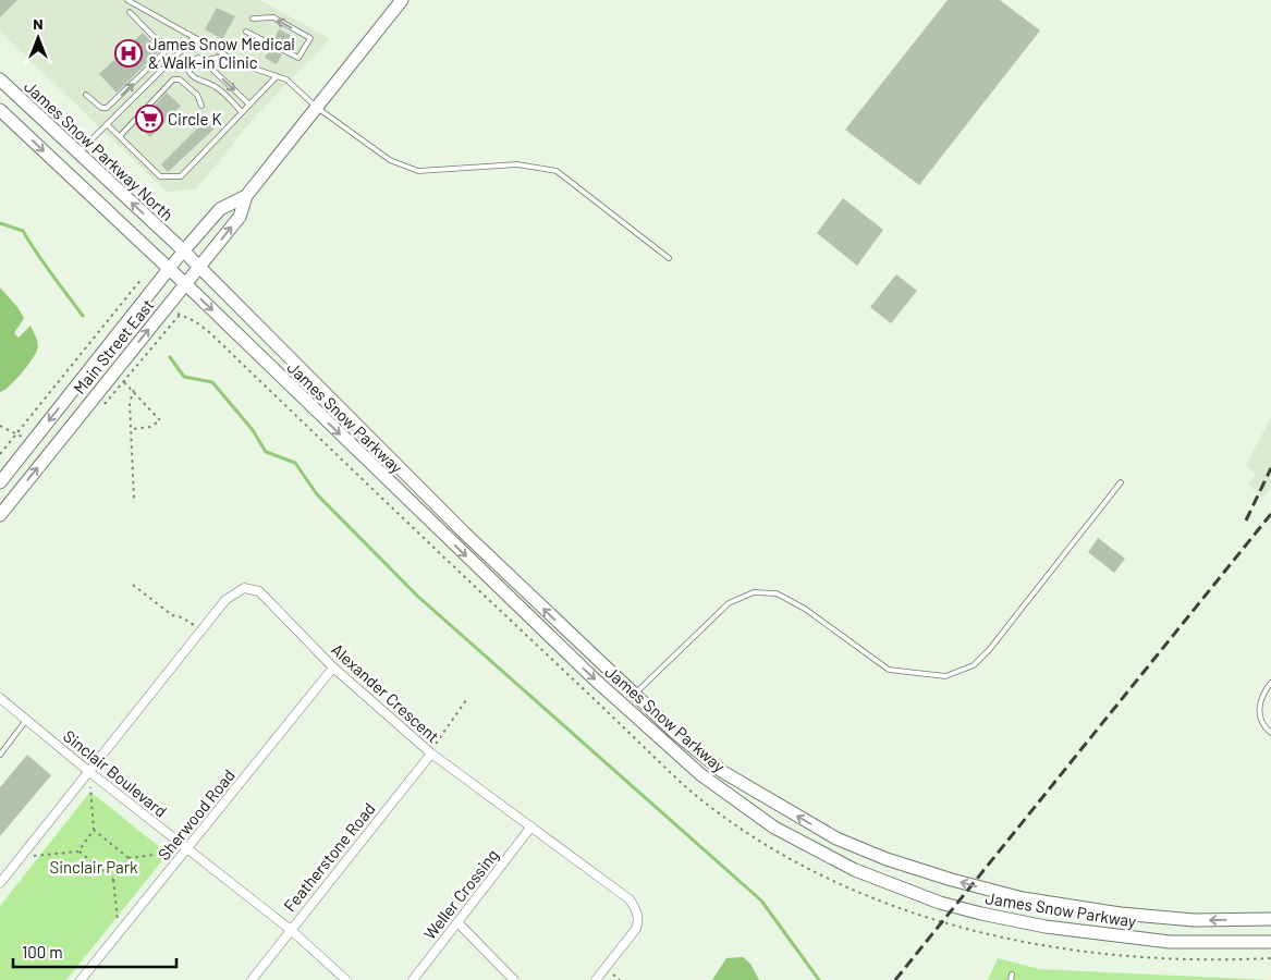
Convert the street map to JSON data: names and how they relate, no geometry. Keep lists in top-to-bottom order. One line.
{"streets":{"main road":["James Snow Parkway North","Main Street East","James Snow Parkway"],"street":["Alexander Crescent","Sinclair Boulevard","Sherwood Road","Featherstone Road","Weller Crossing"]},"crossings":[["James Snow Parkway North","Main Street East"],["James Snow Parkway North","James Snow Parkway"],["Main Street East","James Snow Parkway"],["Alexander Crescent","Sinclair Boulevard"],["Alexander Crescent","Sherwood Road"],["Alexander Crescent","Featherstone Road"],["Alexander Crescent","Weller Crossing"],["Sinclair Boulevard","Sherwood Road"],["Sinclair Boulevard","Featherstone Road"]],"parks":["Sinclair Park"],"places":{"hospital":["James Snow Medical & Walk-in Clinic"],"supermarket":["Circle K"]},"scale_bar":"100 m","north":"top"}
